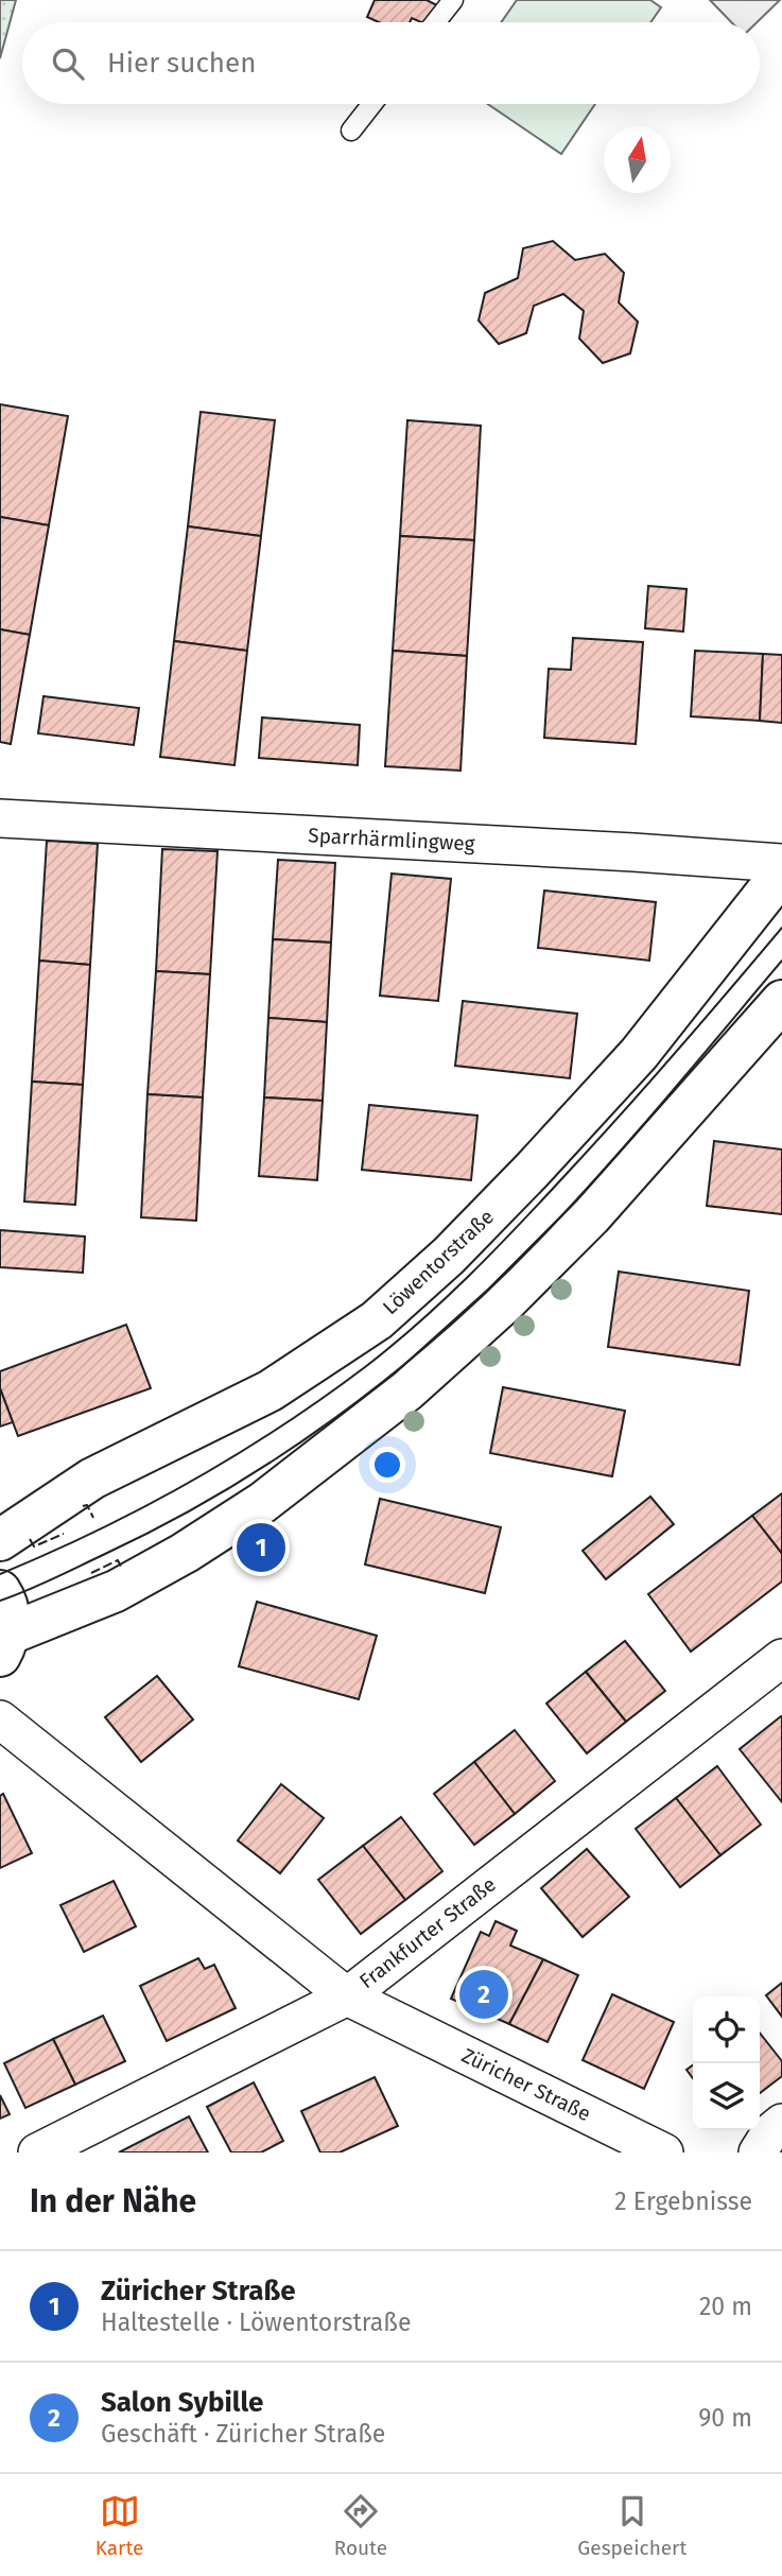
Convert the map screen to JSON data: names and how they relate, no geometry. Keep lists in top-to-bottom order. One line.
{"streets":{"main road":["Löwentorstraße"],"street":["Sparrhärmlingweg","Frankfurter Straße","Züricher Straße"]},"crossings":[["Frankfurter Straße","Züricher Straße"]],"north":"top","page":{"search":"Hier suchen","pins":["1","2"],"heading":["In der Nähe","2 Ergebnisse"],"list":[{"mark":"1","name":"Züricher Straße","note":"Haltestelle · Löwentorstraße","value":"20 m"},{"mark":"2","name":"Salon Sybille","note":"Geschäft · Züricher Straße","value":"90 m"}],"nav":["Karte","Route","Gespeichert"]}}
